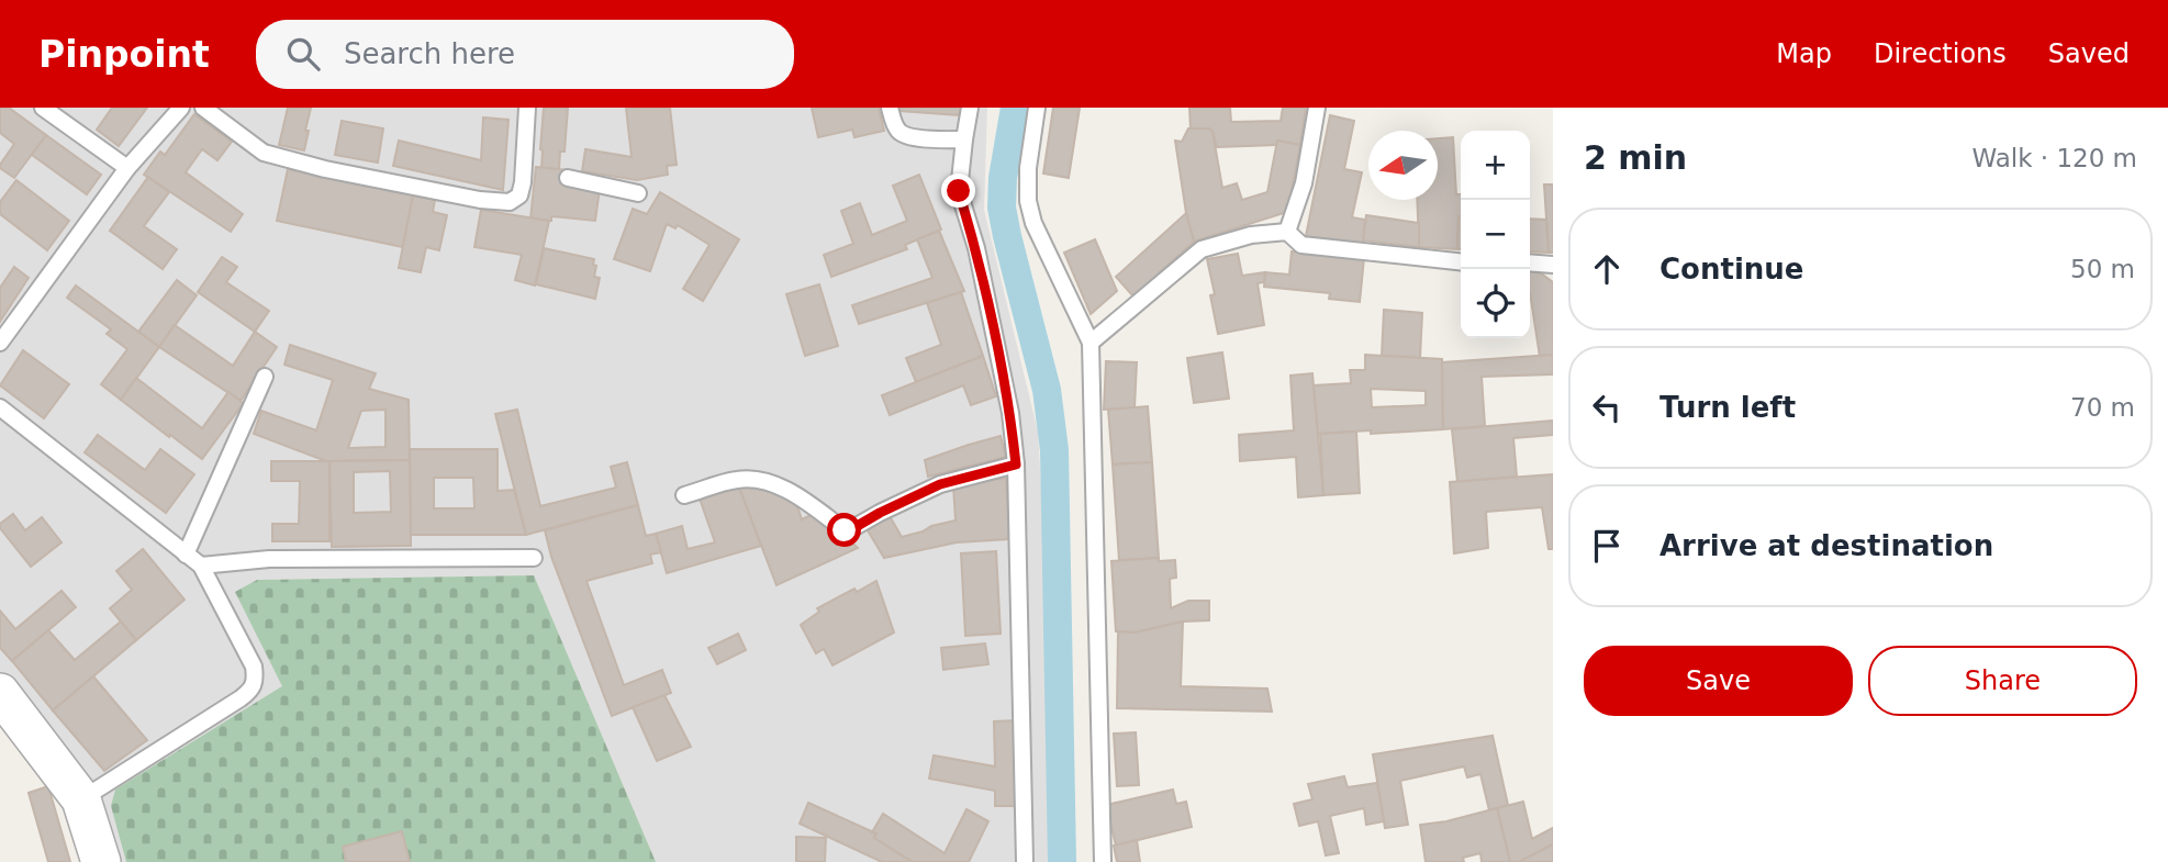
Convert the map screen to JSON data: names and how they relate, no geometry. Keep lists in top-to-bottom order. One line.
{"north":"left","page":{"header":"Pinpoint","search":"Search here","nav":["Map","Directions","Saved"],"heading":["2 min","Walk · 120 m"],"map_buttons":["+","−"],"list":[["Continue","50 m"],["Turn left","70 m"],"Arrive at destination"],"buttons":["Save","Share"]}}
